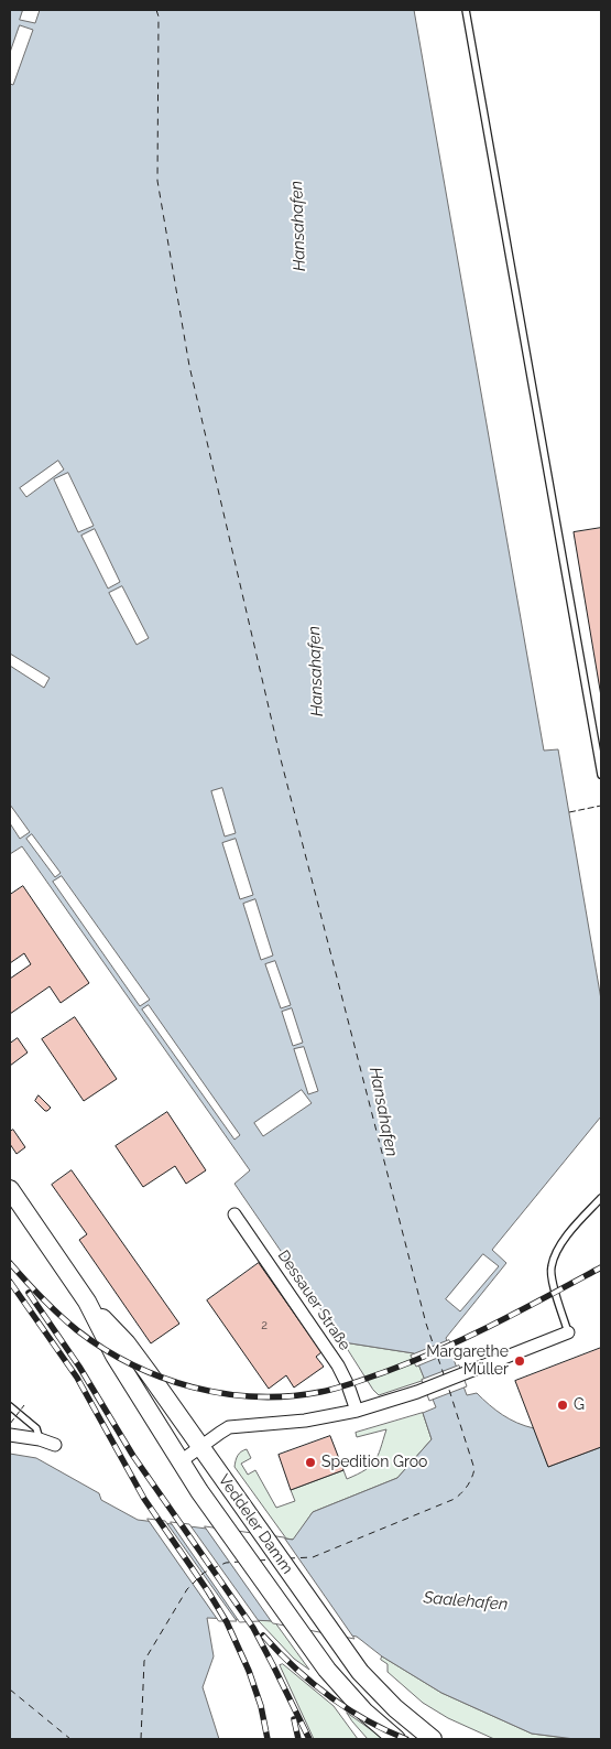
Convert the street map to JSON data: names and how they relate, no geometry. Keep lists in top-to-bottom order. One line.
{"streets":{"main road":["Veddeler Damm"],"street":["Dessauer Straße"]},"water":["Hansahafen","Saalehafen"],"places":["Margarethe Müller","G","Spedition Groo"],"house_numbers":["2"]}
